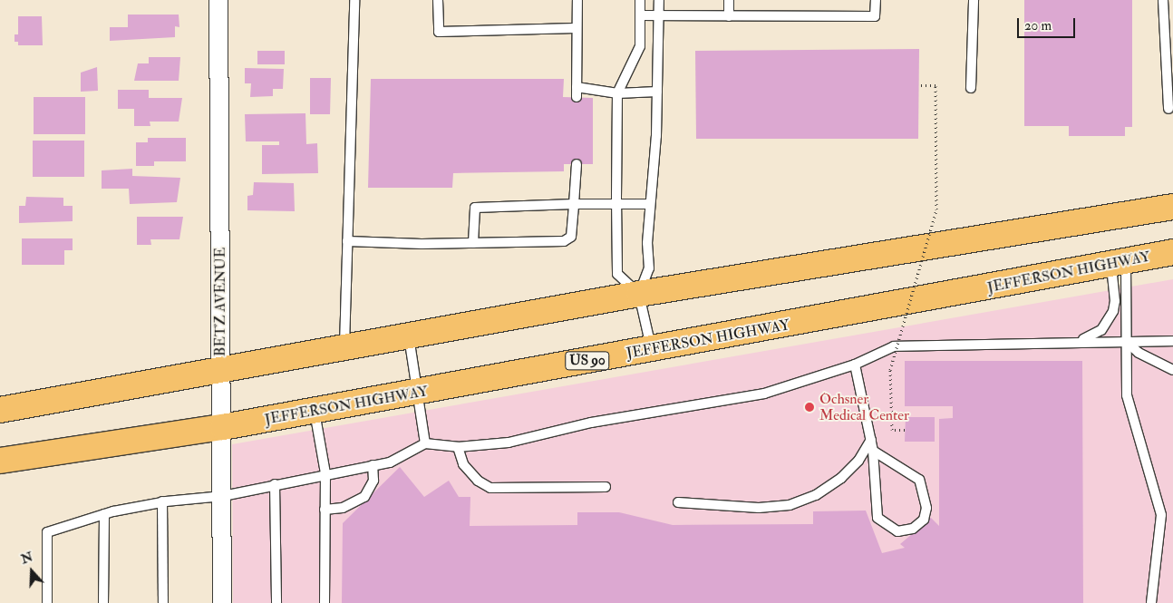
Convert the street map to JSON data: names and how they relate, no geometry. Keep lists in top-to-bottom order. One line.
{"streets":{"main road":["JEFFERSON HIGHWAY","US 90"],"street":["BETZ AVENUE"]},"crossings":[["JEFFERSON HIGHWAY","BETZ AVENUE"]],"places":["Ochsner Medical Center"],"scale_bar":"20 m","north":"top"}
